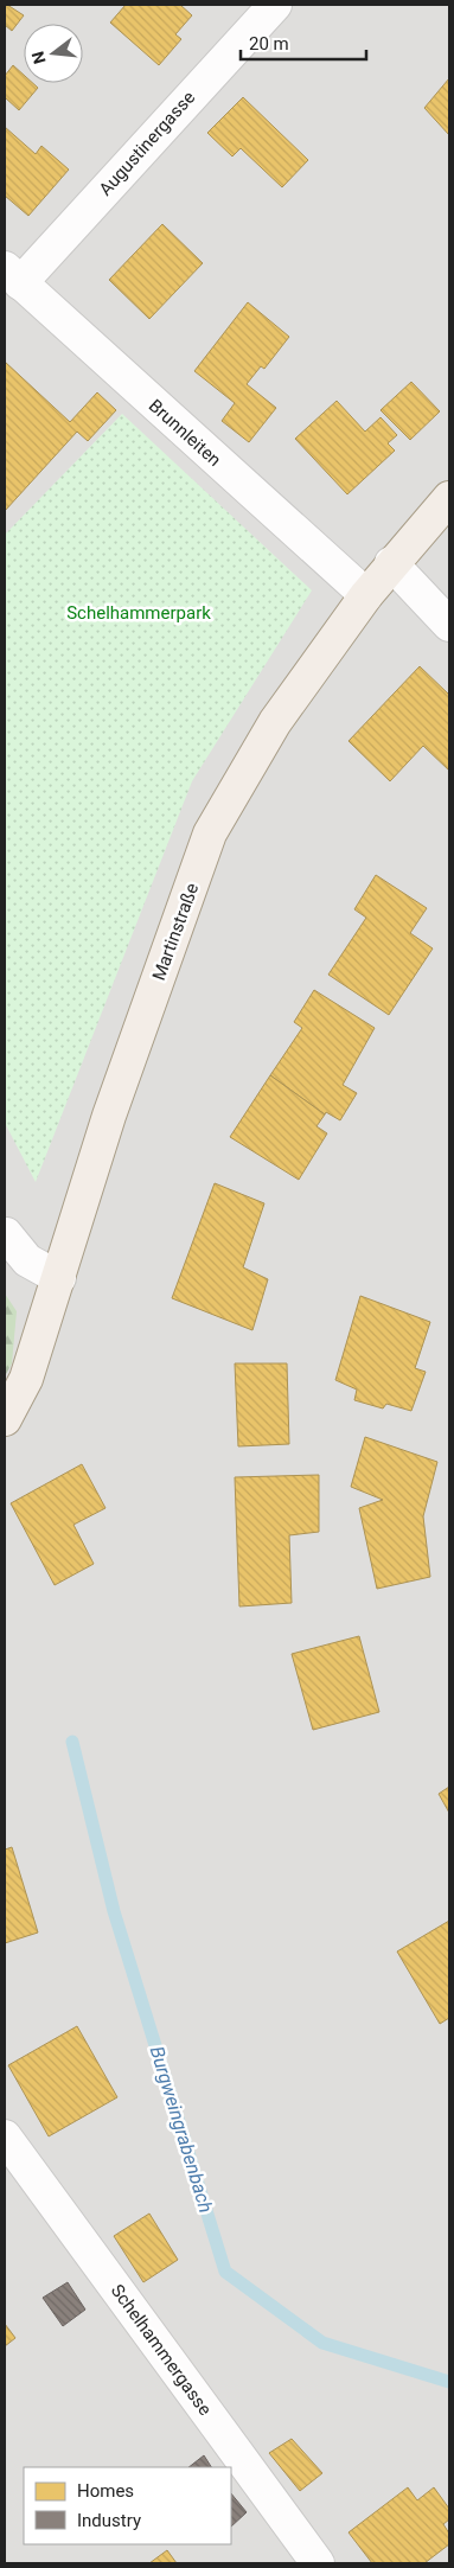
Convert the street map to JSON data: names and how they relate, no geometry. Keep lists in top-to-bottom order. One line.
{"streets":{"main road":["Martinstraße"],"street":["Augustinergasse","Brunnleiten","Schelhammergasse"]},"crossings":[["Augustinergasse","Brunnleiten"],["Brunnleiten","Martinstraße"]],"water":["Burgweingrabenbach"],"parks":["Schelhammerpark"],"legend":["Homes","Industry"],"scale_bar":"20 m","north":"left"}
